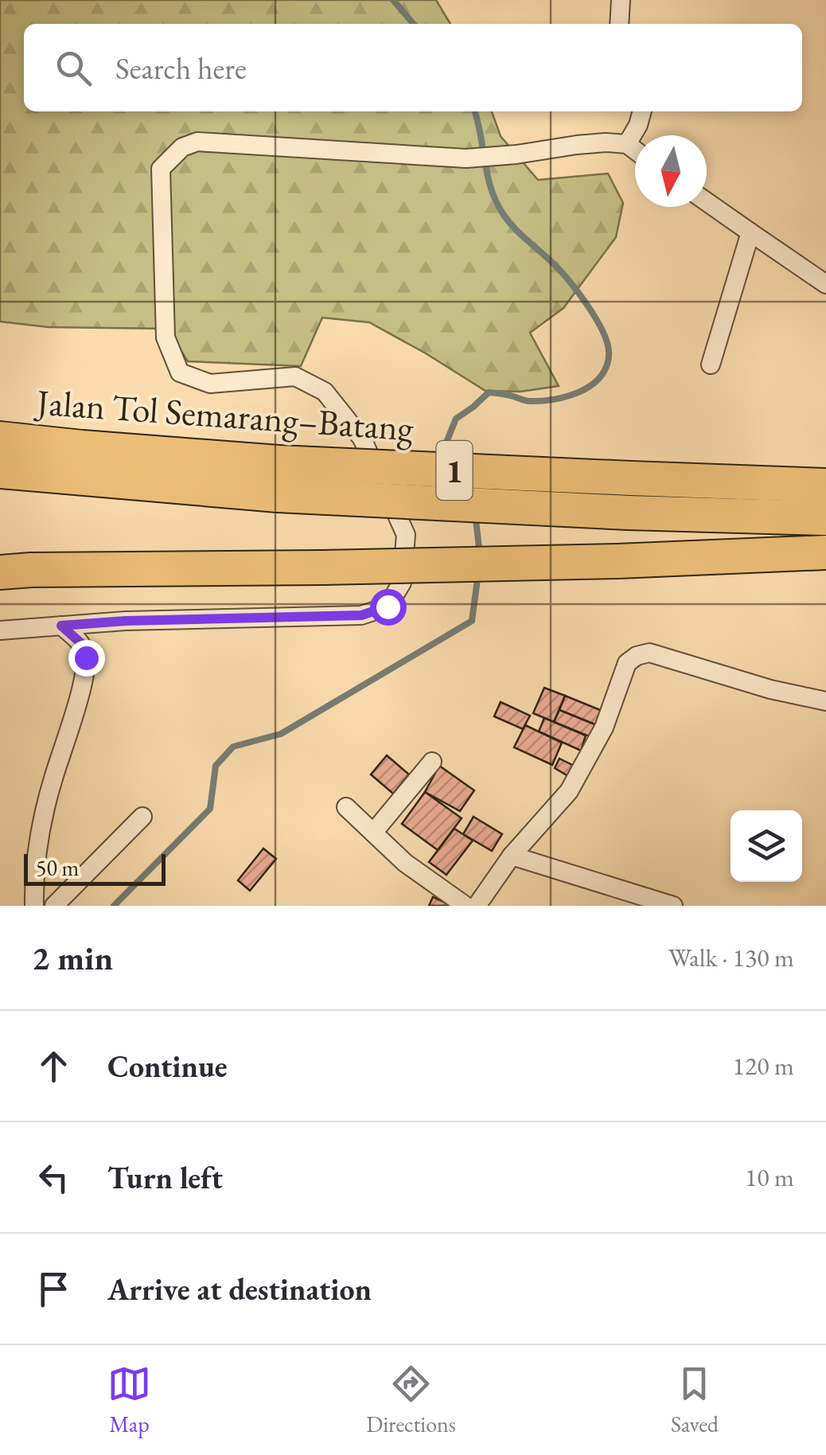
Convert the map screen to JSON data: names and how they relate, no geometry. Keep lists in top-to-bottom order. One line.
{"streets":{"highway":["Jalan Tol Semarang–Batang","1"]},"scale_bar":"50 m","north":"bottom","page":{"search":"Search here","scale":"50 m","heading":["2 min","Walk · 130 m"],"list":[["Continue","120 m"],["Turn left","10 m"],"Arrive at destination"],"nav":["Map","Directions","Saved"]}}
